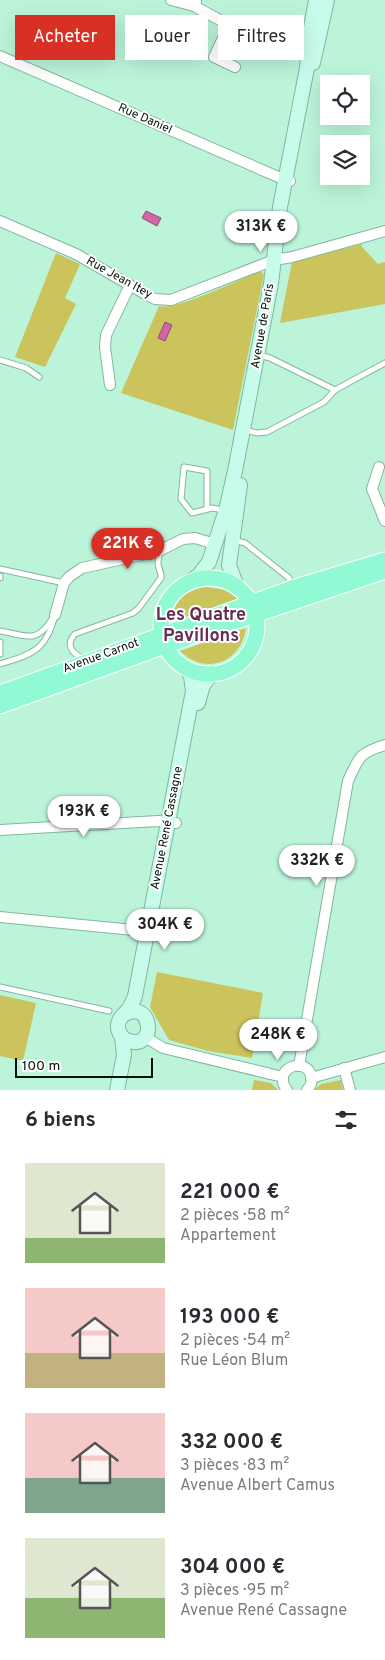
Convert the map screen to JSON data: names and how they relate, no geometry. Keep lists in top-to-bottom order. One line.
{"streets":{"main road":["Avenue de Paris","Avenue Carnot","Avenue René Cassagne"],"street":["Rue Daniel","Rue Jean Itey"]},"crossings":[["Rue Daniel","Avenue de Paris"],["Rue Jean Itey","Avenue de Paris"]],"districts":["Les Quatre Pavillons"],"scale_bar":"100 m","page":{"chip":["Acheter","Louer","Filtres"],"price":["313K €","221K €","193K €","332K €","304K €","248K €"],"scale":"100 m","heading":"6 biens","list":[{"name":"221 000 €","note":"2 pièces · 58 m² · Appartement"},{"name":"193 000 €","note":"2 pièces · 54 m² · Rue Léon Blum"},{"name":"332 000 €","note":"3 pièces · 83 m² · Avenue Albert Camus"},{"name":"304 000 €","note":"3 pièces · 95 m² · Avenue René Cassagne"}]}}
